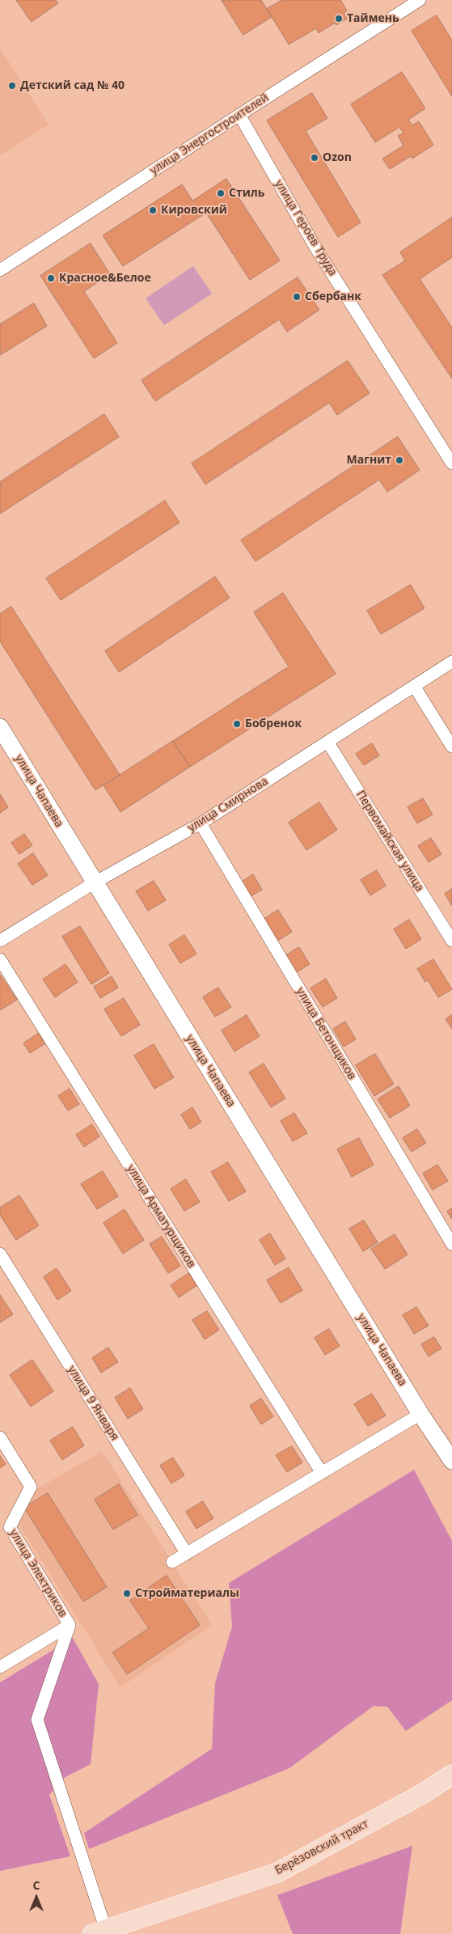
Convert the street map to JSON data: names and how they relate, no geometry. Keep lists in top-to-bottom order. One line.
{"streets":{"main road":["Берёзовский тракт"],"street":["улица Энергостроителей","улица Героев Труда","улица Чапаева","улица Смирнова","Первомайская улица","улица Бетонщиков","улица Арматурщиков","улица 9 Января","улица Электриков"]},"crossings":[["улица Энергостроителей","улица Героев Труда"],["улица Чапаева","улица Смирнова"],["улица Смирнова","Первомайская улица"],["улица Смирнова","улица Бетонщиков"]],"places":["Таймень","Детский сад № 40","Ozon","Стиль","Кировский","Красное&Белое","Сбербанк","Магнит","Бобренок","Стройматериалы"],"north":"top"}
